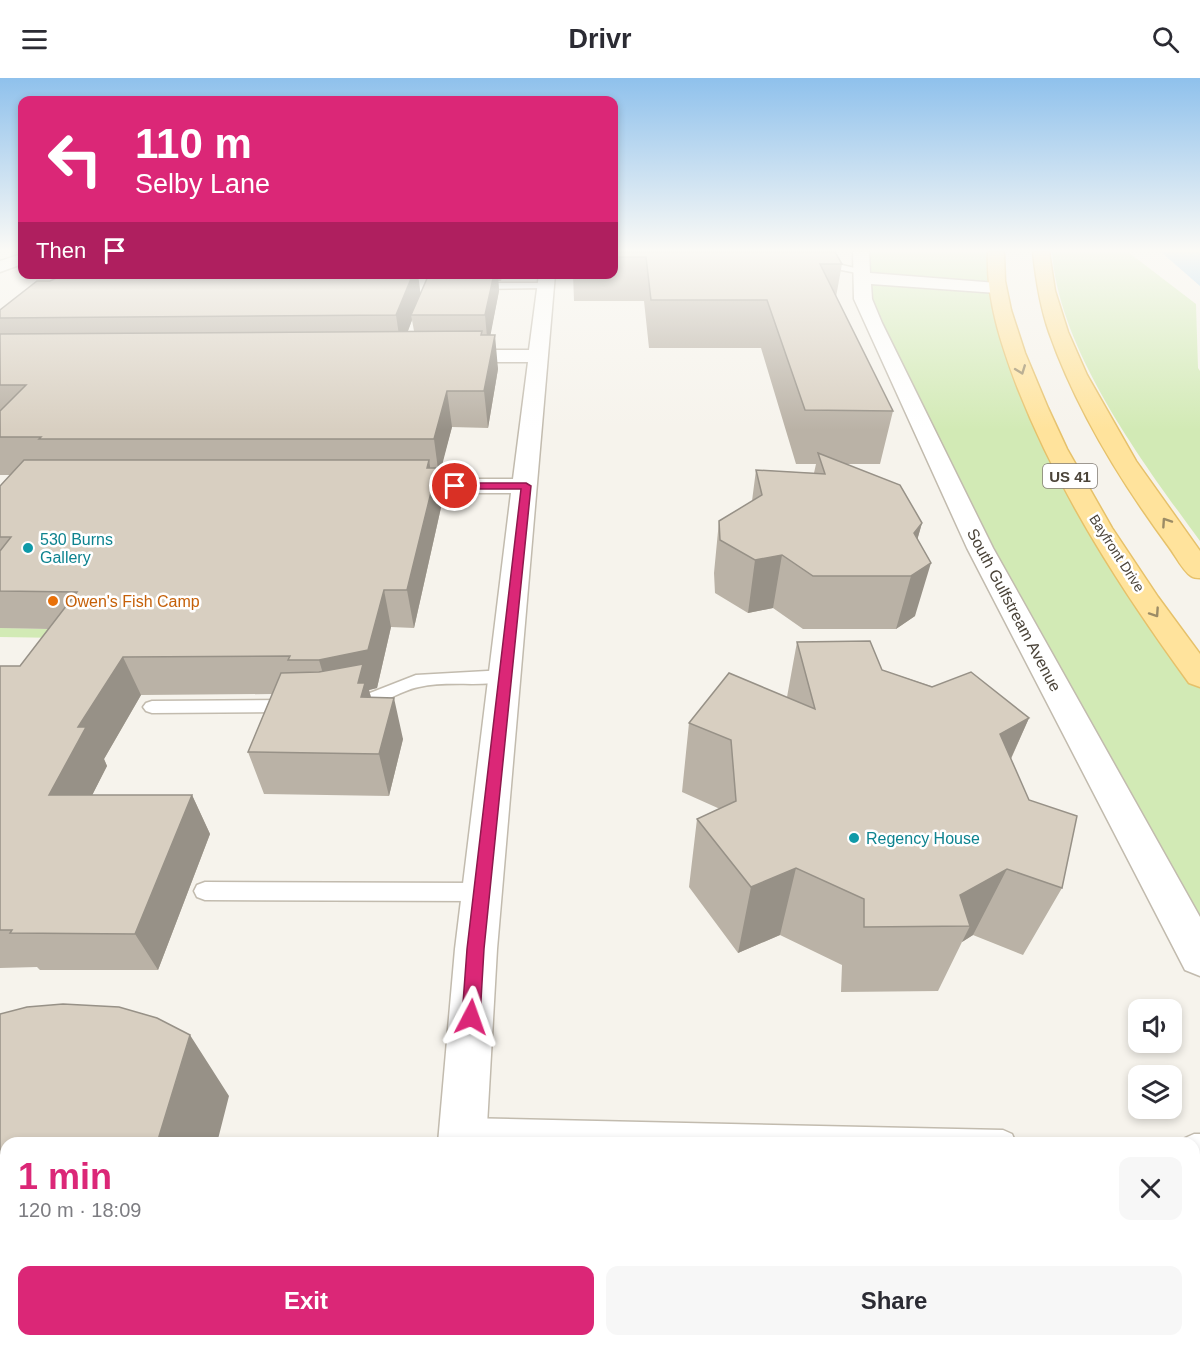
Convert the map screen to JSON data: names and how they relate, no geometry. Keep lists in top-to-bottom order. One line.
{"streets":{"main road":["US 41","Bayfront Drive"],"street":["South Gulfstream Avenue"]},"places":["530 Burns Gallery","Owen's Fish Camp","Regency House"],"page":{"header":"Drivr","turn":["110 m","Selby Lane"],"then":"Then","heading":["1 min","120 m · 18:09"],"buttons":["Exit","Share"]}}
